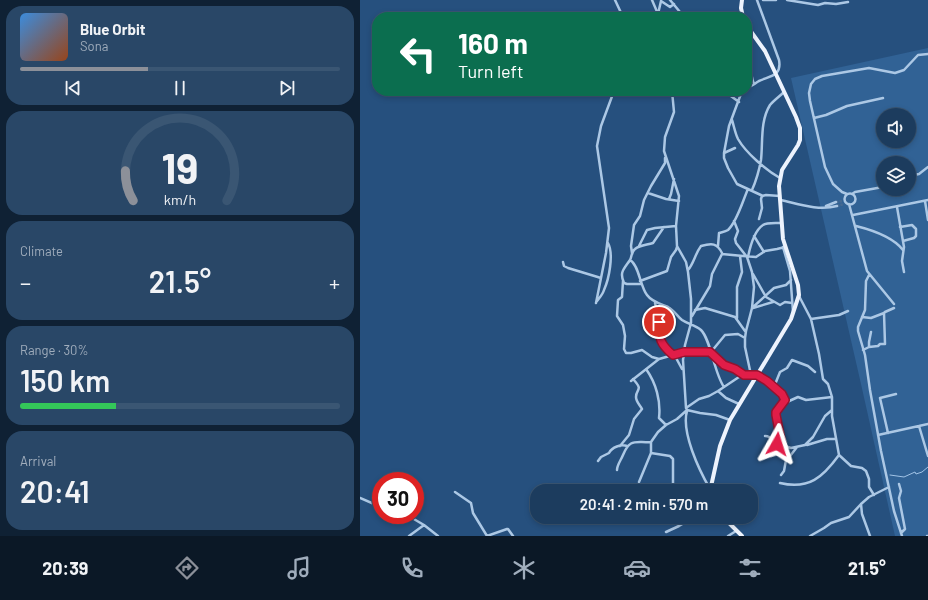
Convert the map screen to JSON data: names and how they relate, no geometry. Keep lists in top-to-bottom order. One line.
{"page":{"turn":["160 m","Turn left"],"song":["Blue Orbit","Sona"],"tile":["Climate",["Range · 30%","150 km"],["Arrival","20:41"]],"heat":["−","21.5°","+"],"limit":"30","trip":"20:41 · 2 min · 570 m","tabs":["20:39","21.5°"],"gauge":["19","km/h"]}}
